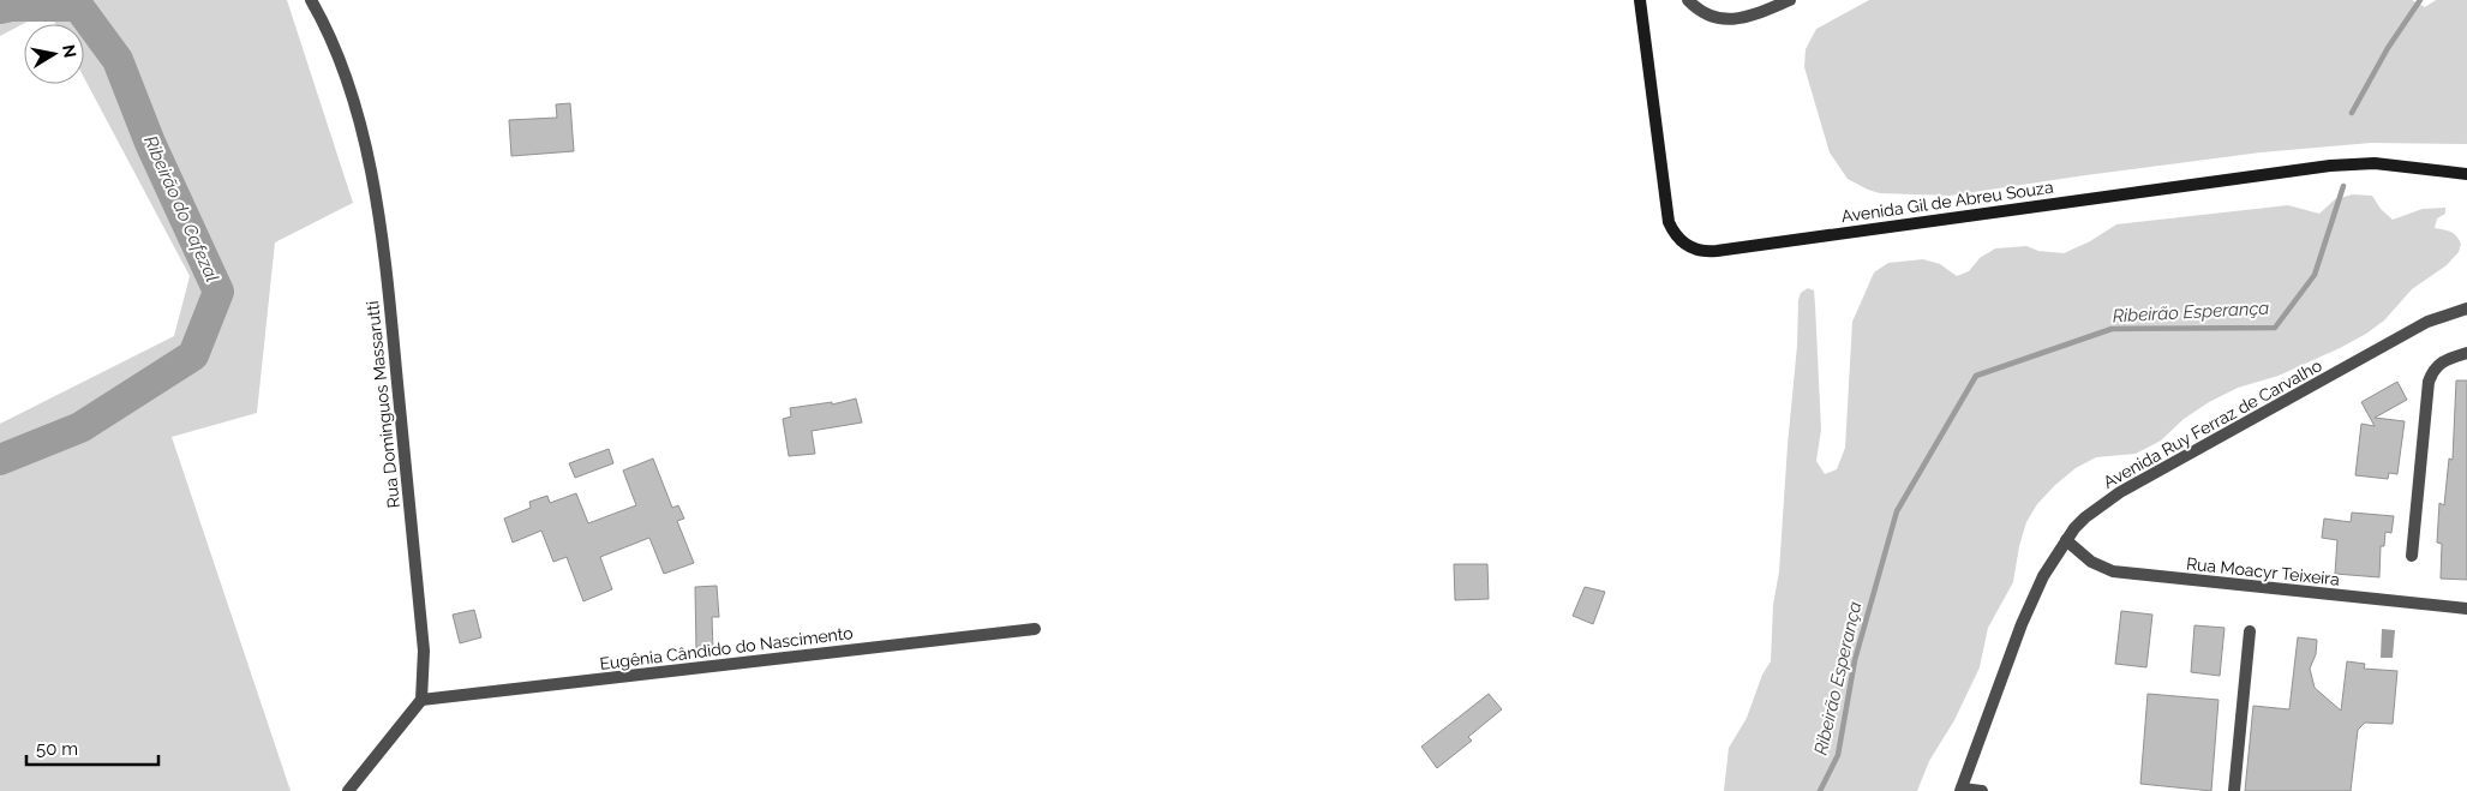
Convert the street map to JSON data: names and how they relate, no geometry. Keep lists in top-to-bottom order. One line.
{"streets":{"street":["Avenida Gil de Abreu Souza","Rua Dominguos Massarutti","Avenida Ruy Ferraz de Carvalho","Rua Moacyr Teixeira","Eugênia Cândido do Nascimento"]},"crossings":[["Rua Dominguos Massarutti","Eugênia Cândido do Nascimento"],["Avenida Ruy Ferraz de Carvalho","Rua Moacyr Teixeira"]],"water":["Ribeirão do Cafezal","Ribeirão Esperança"],"scale_bar":"50 m","north":"right"}
